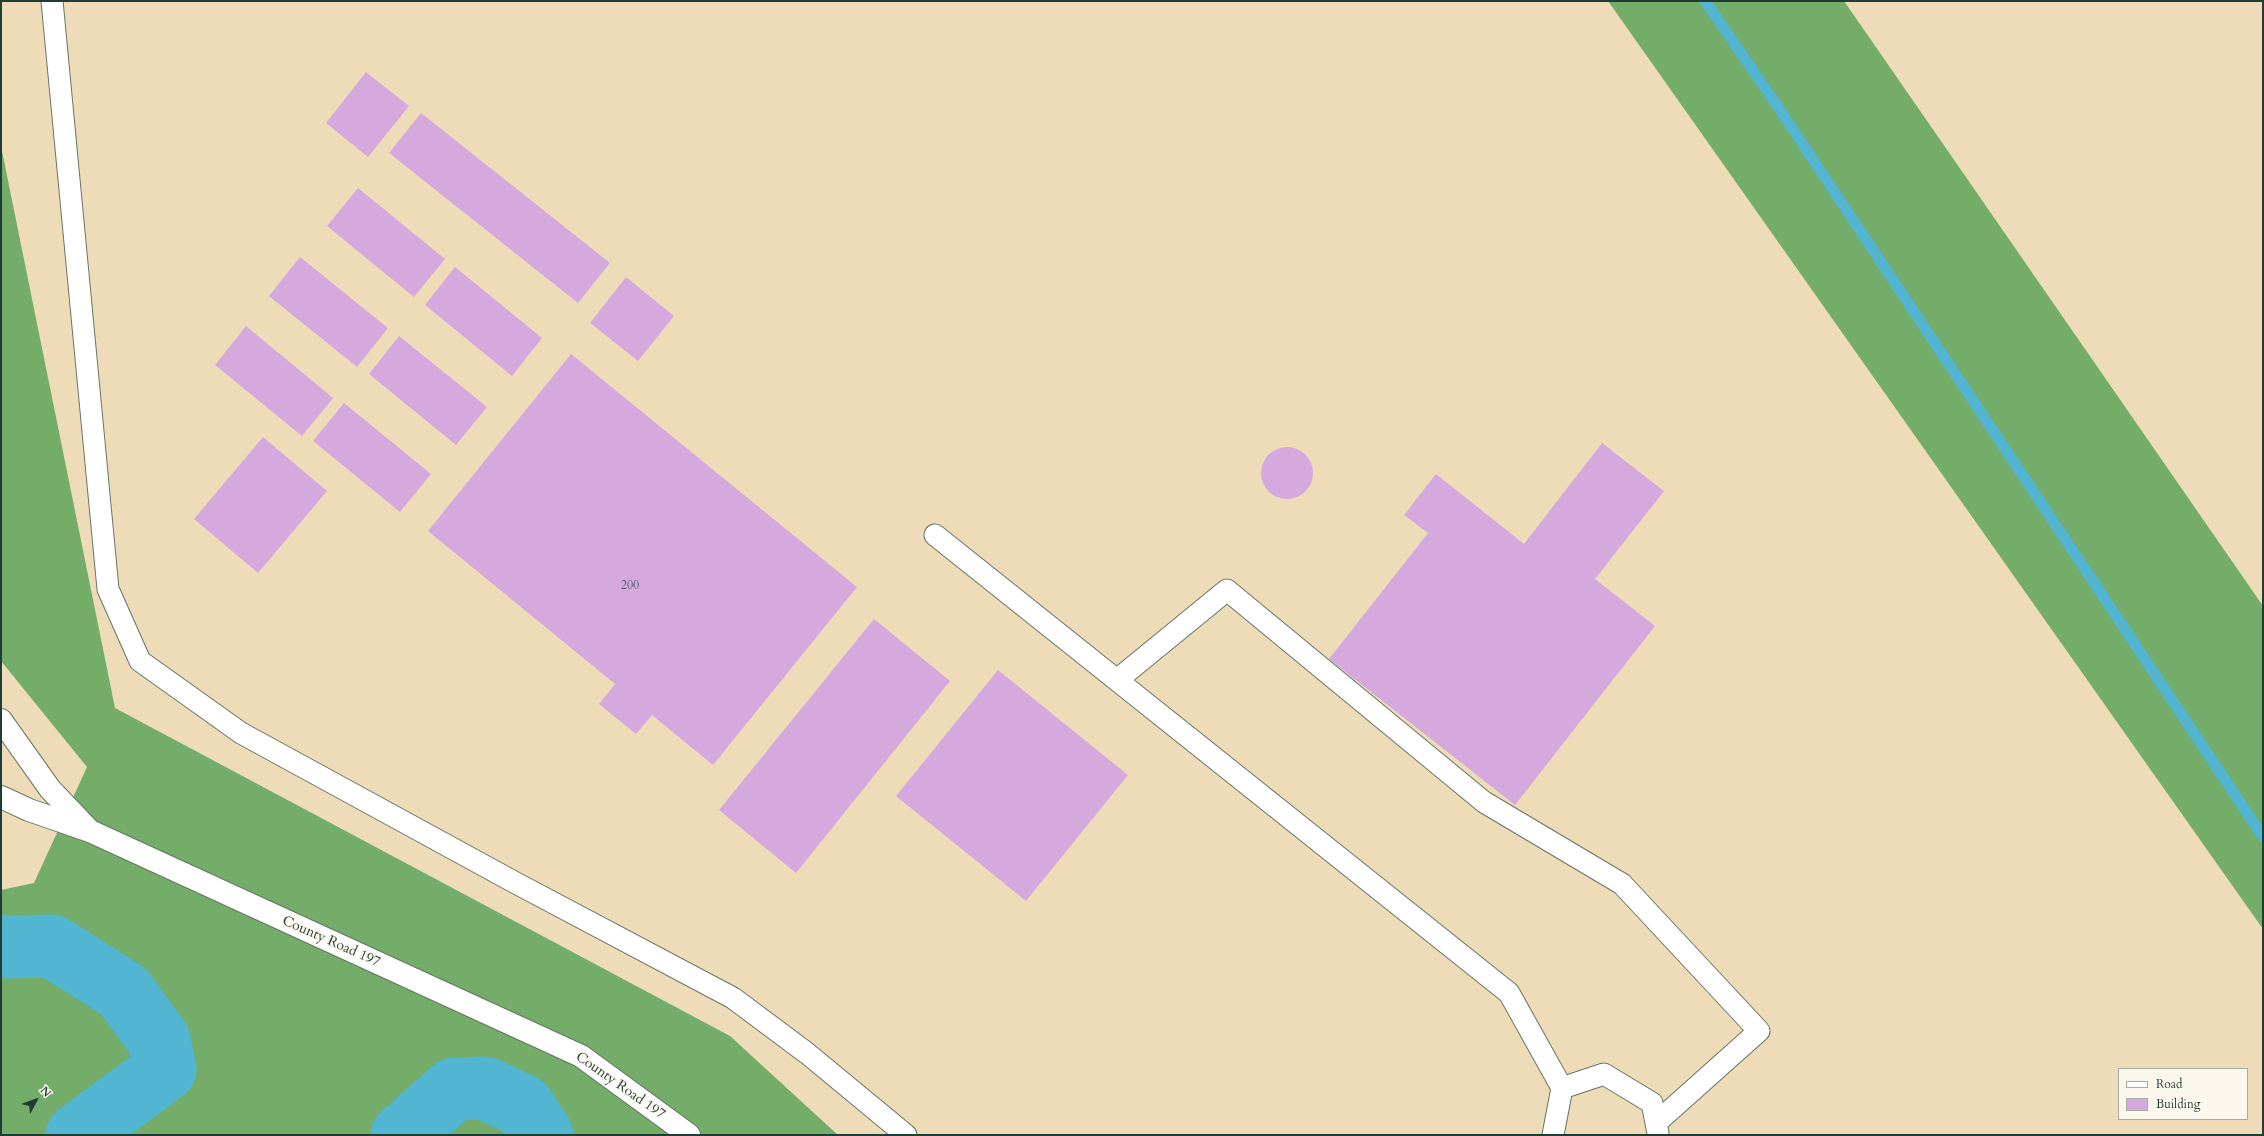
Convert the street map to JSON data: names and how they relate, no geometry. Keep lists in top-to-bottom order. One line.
{"streets":{"street":["County Road 197"]},"house_numbers":["200"],"legend":["Road","Building"],"north":"top right"}
